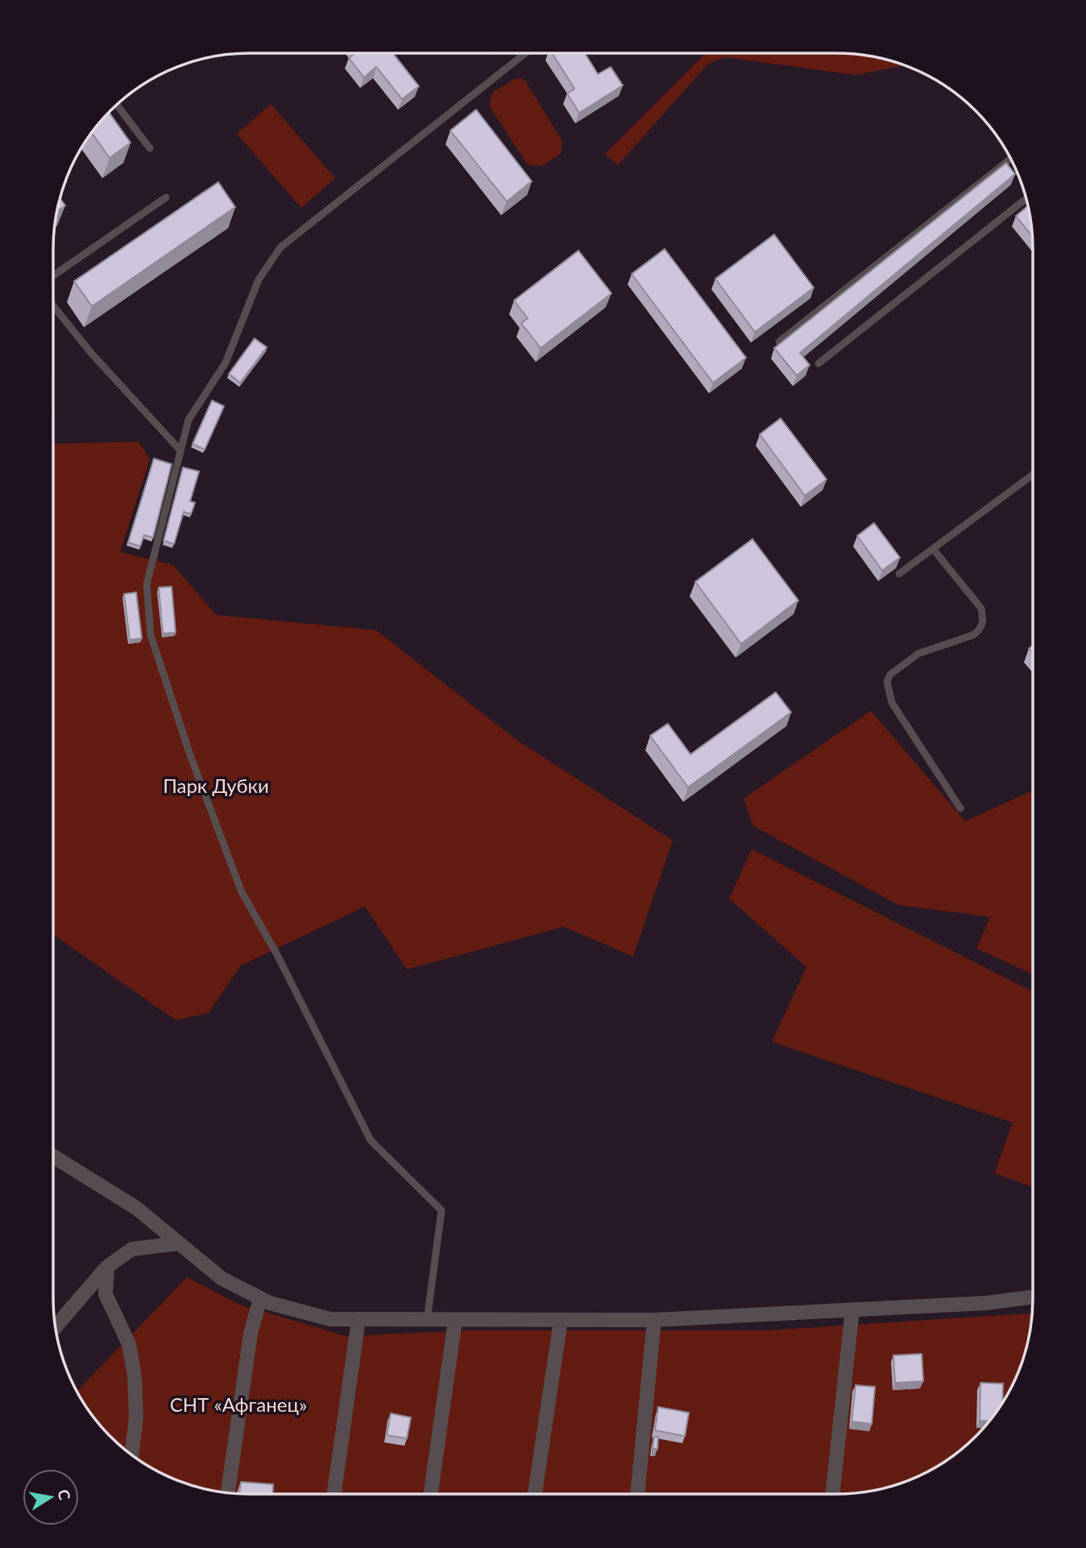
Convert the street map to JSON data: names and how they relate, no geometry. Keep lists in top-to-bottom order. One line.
{"parks":["Парк Дубки","СНТ «Афганец»"],"north":"right"}
